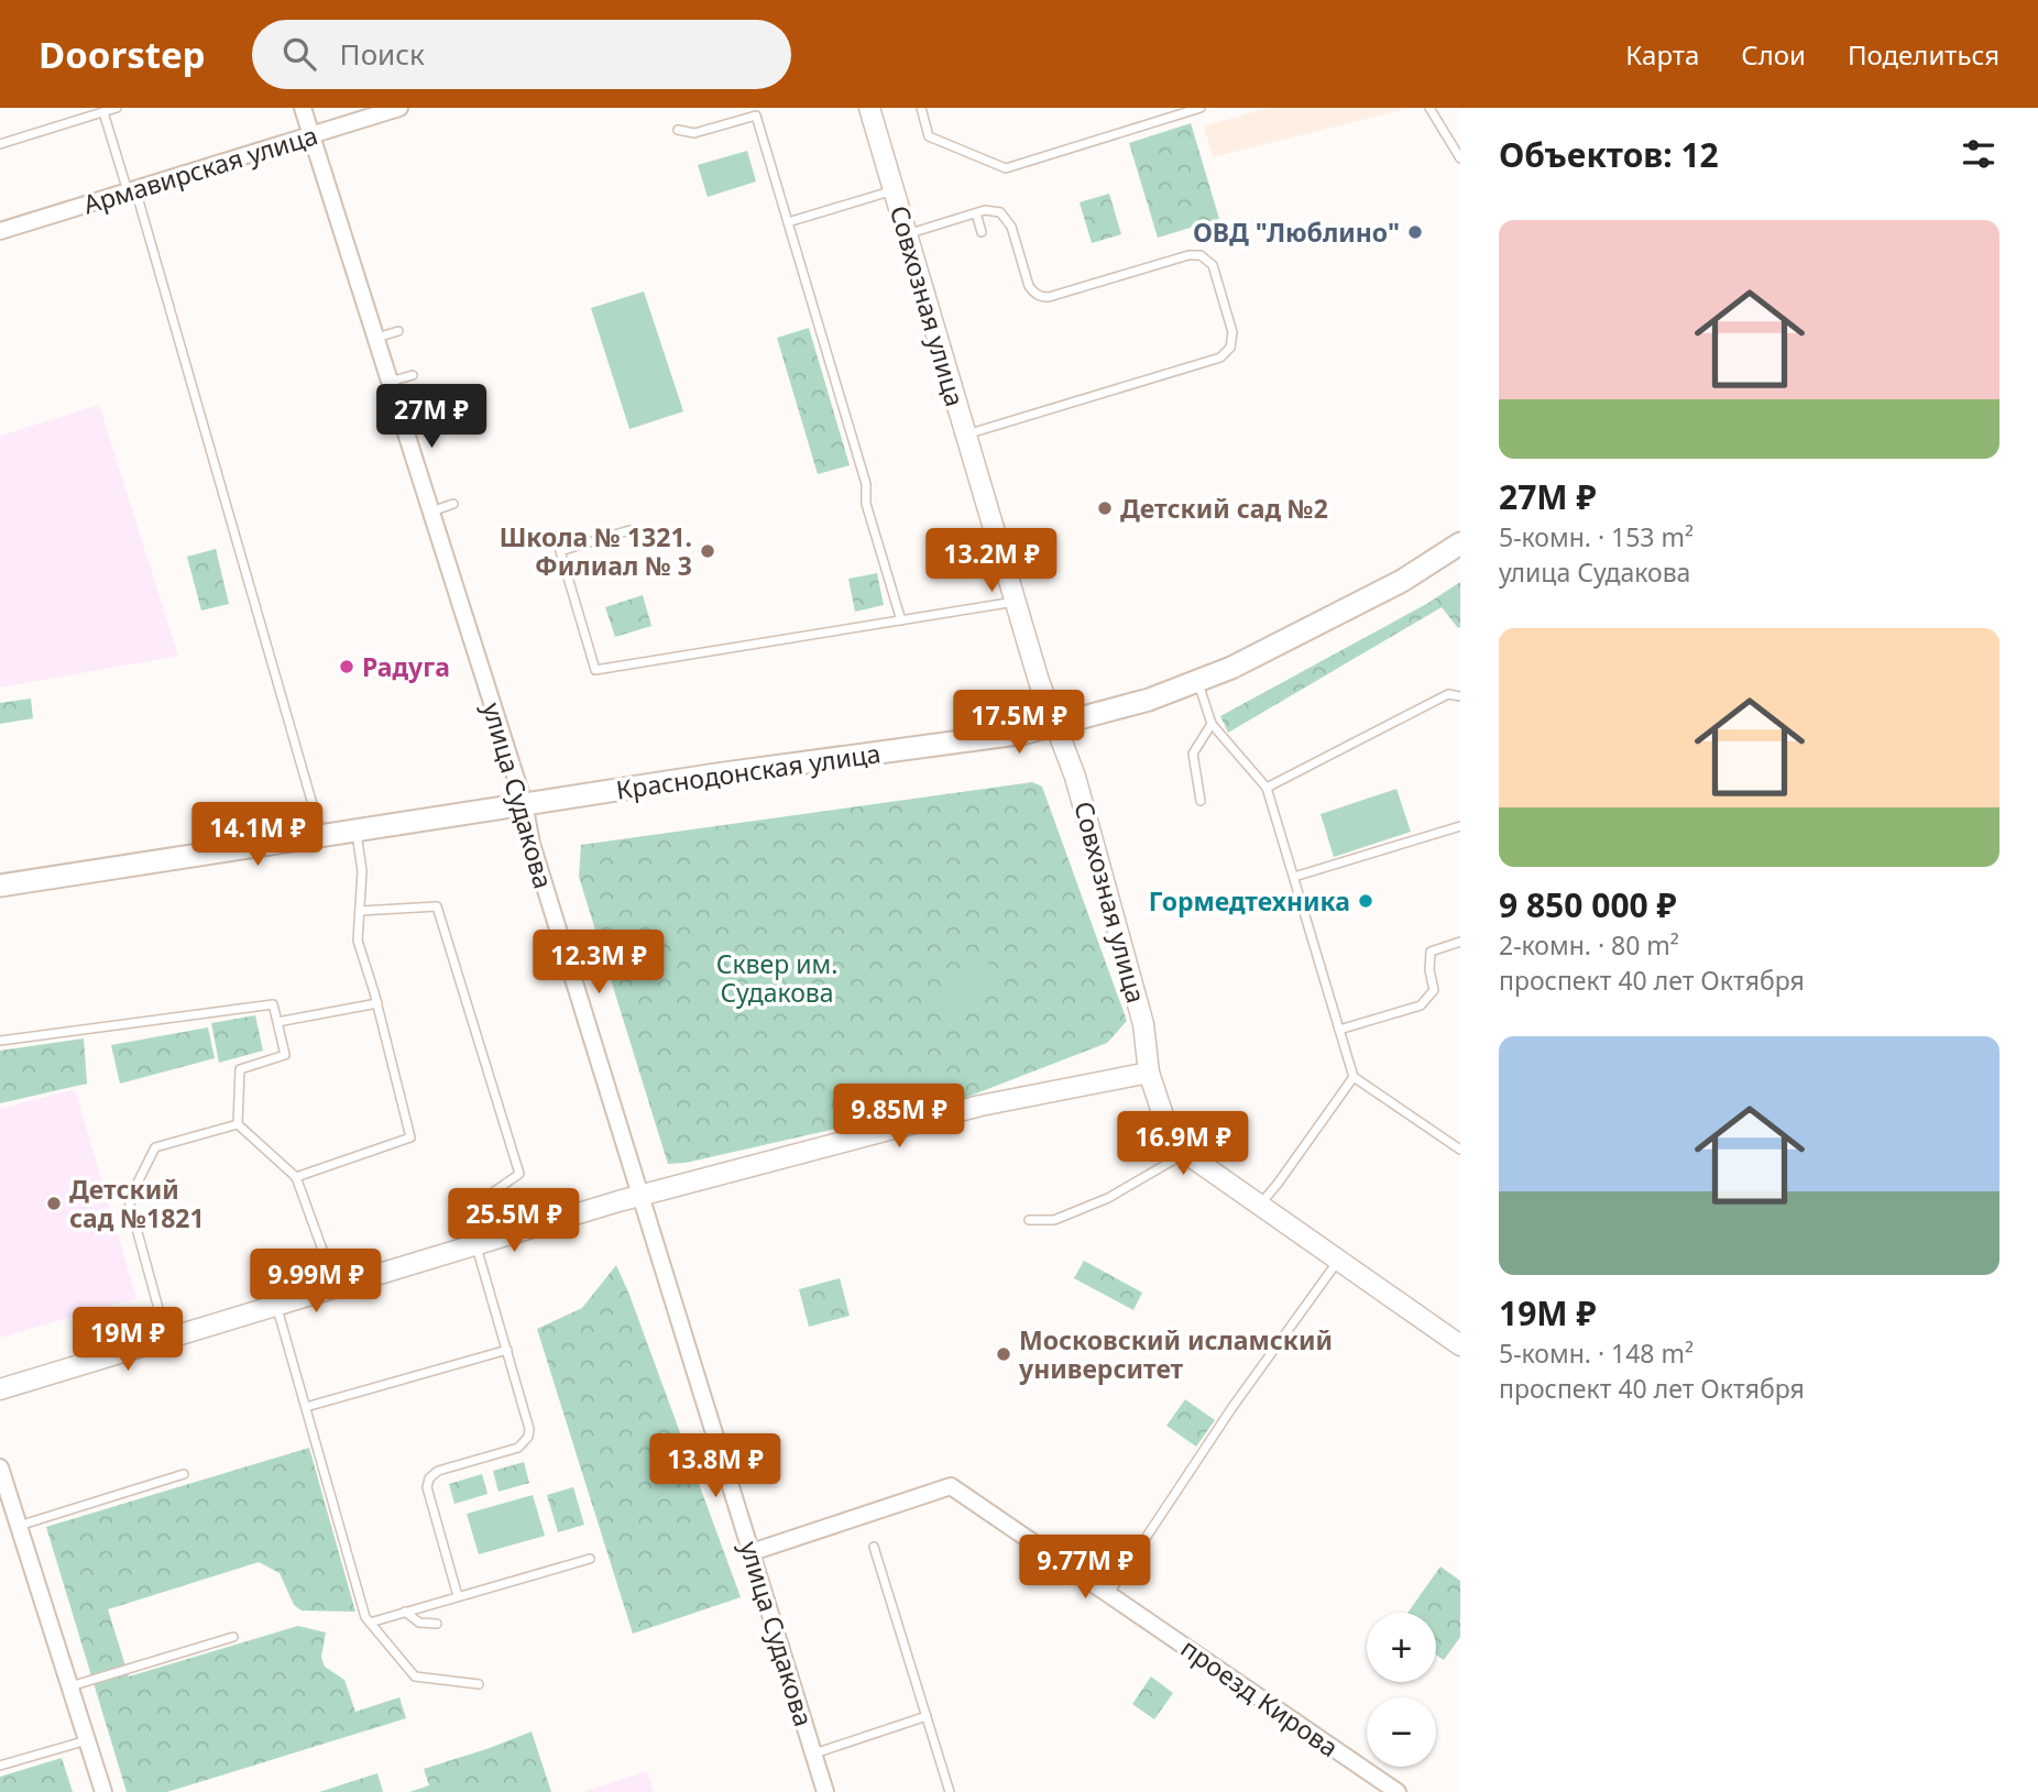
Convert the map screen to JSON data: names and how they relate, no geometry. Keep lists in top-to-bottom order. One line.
{"streets":{"main road":["Краснодонская улица"],"street":["Армавирская улица","Совхозная улица","улица Судакова","проезд Кирова"]},"crossings":[["Армавирская улица","улица Судакова"],["Совхозная улица","Краснодонская улица"],["Краснодонская улица","улица Судакова"],["улица Судакова","проезд Кирова"]],"parks":["Сквер им. Судакова"],"places":["ОВД \"Люблино\"","Детский сад №2","Школа № 1321. Филиал № 3","Радуга","Гормедтехника","Детский сад №1821","Московский исламский университет"],"page":{"header":"Doorstep","search":"Поиск","nav":["Карта","Слои","Поделиться"],"heading":"Объектов: 12","list":[{"name":"27M ₽","note":"5-комн. · 153 m² · улица Судакова"},{"name":"9 850 000 ₽","note":"2-комн. · 80 m² · проспект 40 лет Октября"},{"name":"19M ₽","note":"5-комн. · 148 m² · проспект 40 лет Октября"}],"price":["27M ₽","13.2M ₽","17.5M ₽","14.1M ₽","12.3M ₽","9.85M ₽","16.9M ₽","25.5M ₽","9.99M ₽","19M ₽","13.8M ₽","9.77M ₽"],"map_buttons":["+","−"]}}
